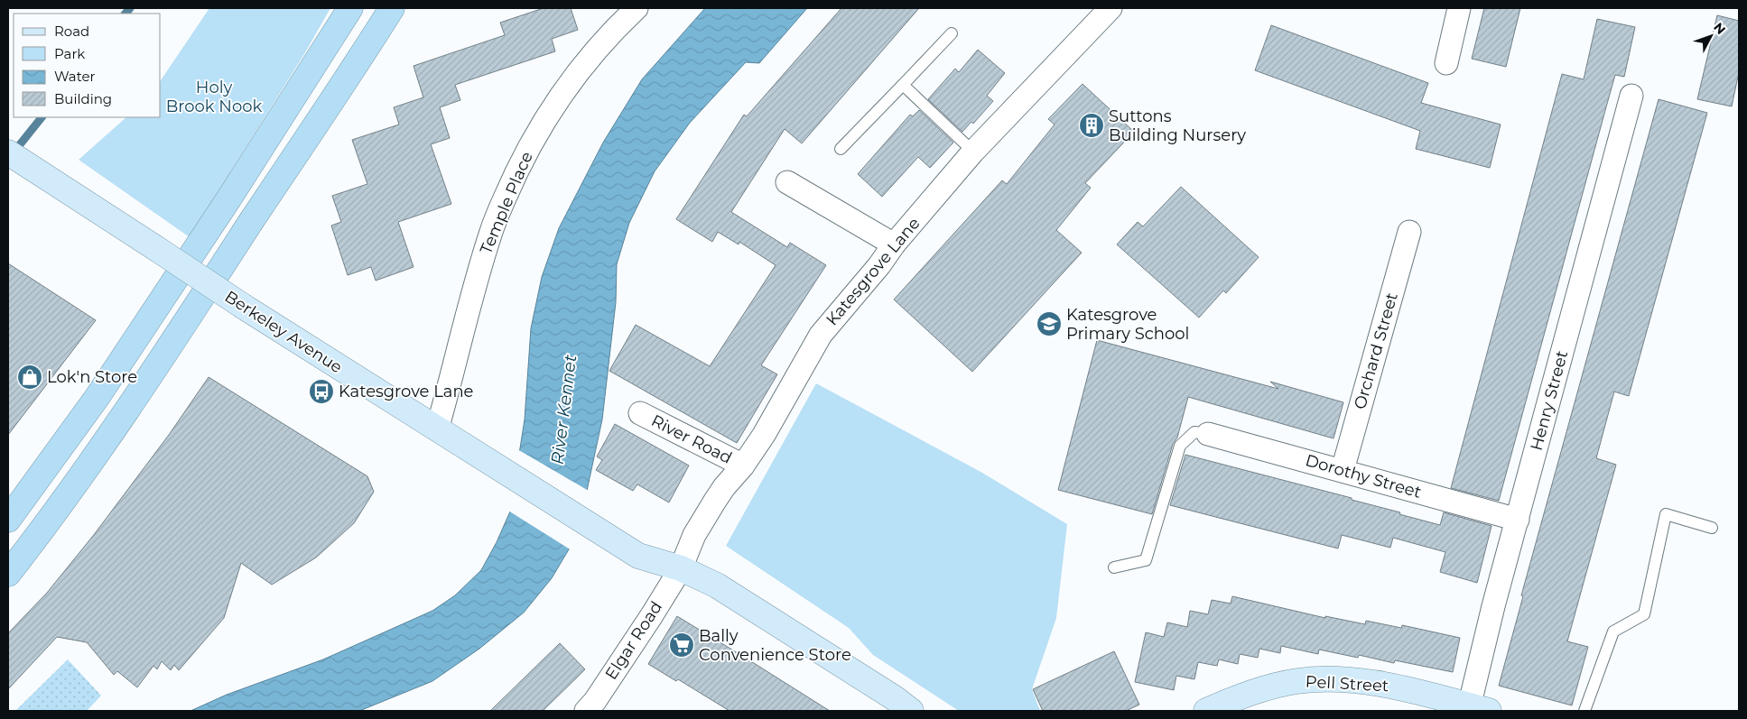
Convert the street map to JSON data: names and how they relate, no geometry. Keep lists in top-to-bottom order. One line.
{"streets":{"main road":["Berkeley Avenue","Pell Street"],"street":["Temple Place","Katesgrove Lane","Orchard Street","Henry Street","River Road","Dorothy Street","Elgar Road"]},"crossings":[["Temple Place","Berkeley Avenue"],["Katesgrove Lane","Berkeley Avenue"],["Katesgrove Lane","River Road"],["Katesgrove Lane","Elgar Road"],["Berkeley Avenue","Elgar Road"],["Orchard Street","Dorothy Street"],["Henry Street","Dorothy Street"],["Henry Street","Pell Street"]],"water":["River Kennet"],"parks":["Holy Brook Nook"],"places":{"building":["Suttons Building Nursery"],"school or university":["Katesgrove Primary School"],"shop":["Lok'n Store"],"bus stop":["Katesgrove Lane"],"supermarket":["Bally Convenience Store"]},"legend":["Road","Park","Water","Building"],"north":"top right"}
